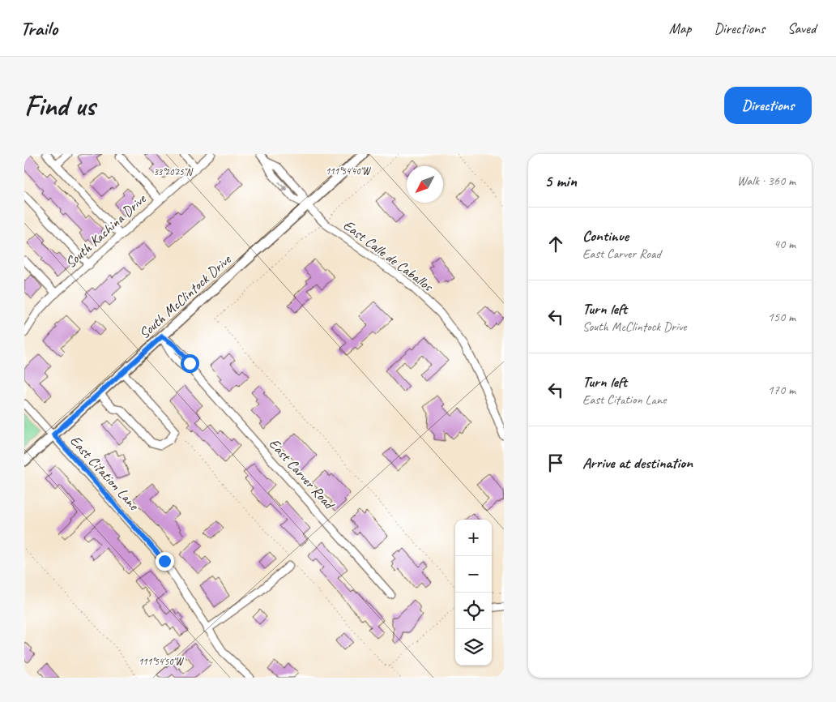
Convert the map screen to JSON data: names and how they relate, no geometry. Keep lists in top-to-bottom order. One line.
{"streets":{"main road":["South McClintock Drive"],"street":["South Kachina Drive","East Calle de Caballos","East Citation Lane","East Carver Road"]},"crossings":[["East Calle de Caballos","South McClintock Drive"],["South McClintock Drive","East Citation Lane"],["South McClintock Drive","East Carver Road"]],"north":"bottom left","page":{"header":"Trailo","nav":["Map","Directions","Saved"],"buttons":"Directions","title":"Find us","heading":["5 min","Walk · 360 m"],"list":[["Continue","East Carver Road","40 m"],["Turn left","South McClintock Drive","150 m"],["Turn left","East Citation Lane","170 m"],"Arrive at destination"],"map_buttons":["+","−"]},"coordinates":["111°54'40\"W","33°20'25\"N","111°54'50\"W"]}
